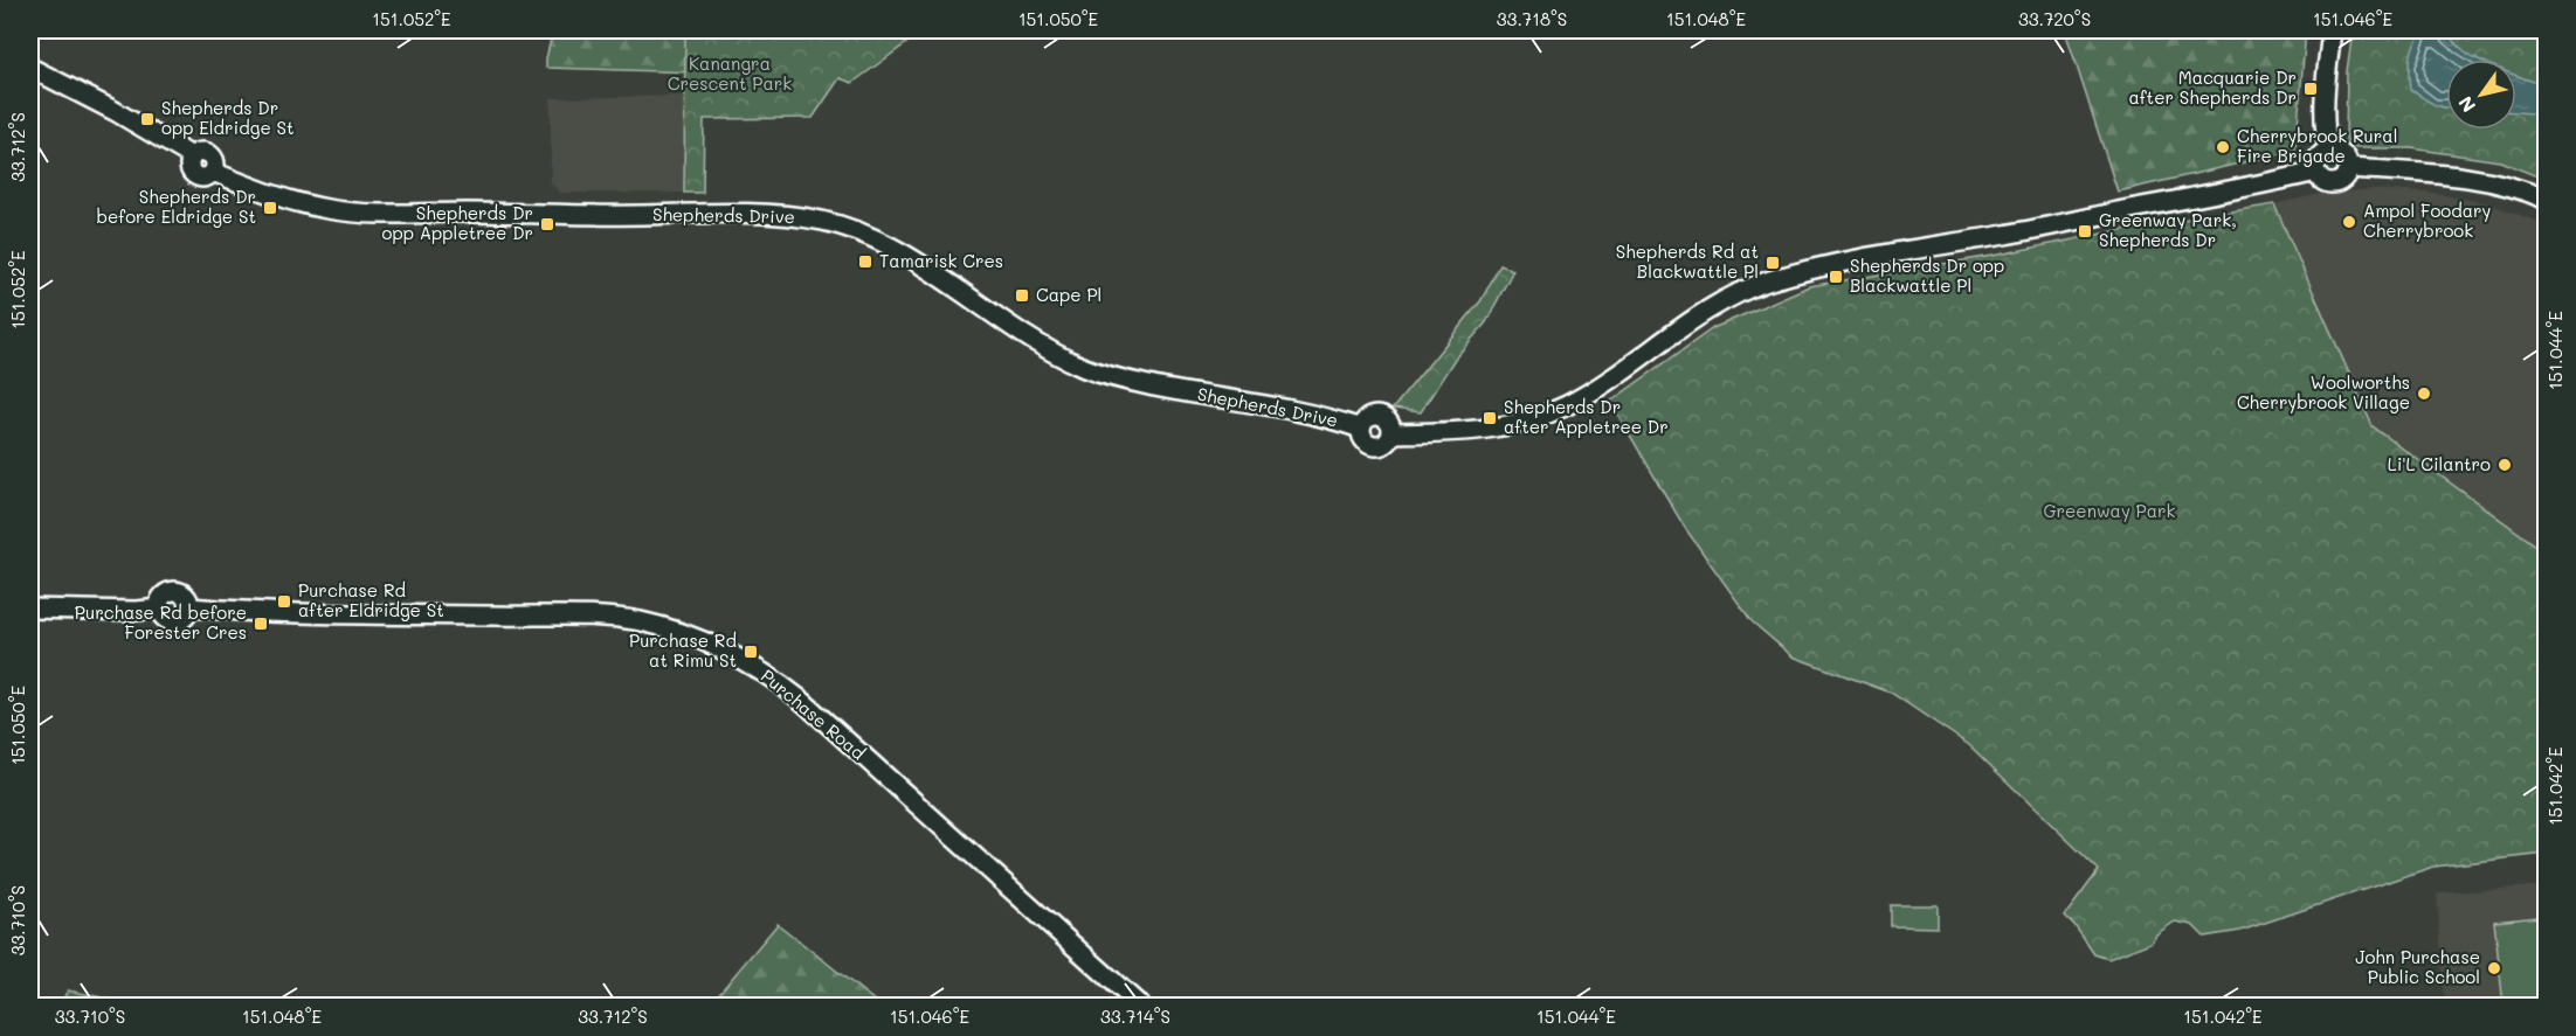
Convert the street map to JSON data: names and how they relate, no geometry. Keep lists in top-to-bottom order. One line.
{"streets":{"main road":["Shepherds Drive","Purchase Road"]},"parks":["Kanangra Crescent Park","Greenway Park"],"places":{"transit":["Macquarie Dr after Shepherds Dr","Shepherds Dr opp Eldridge St","Shepherds Dr before Eldridge St","Shepherds Dr opp Appletree Dr","Greenway Park, Shepherds Dr","Tamarisk Cres","Shepherds Rd at Blackwattle Pl","Shepherds Dr opp Blackwattle Pl","Cape Pl","Shepherds Dr after Appletree Dr","Purchase Rd after Eldridge St","Purchase Rd before Forester Cres","Purchase Rd at Rimu St"],"other":["Cherrybrook Rural Fire Brigade","Ampol Foodary Cherrybrook","Woolworths Cherrybrook Village","Li'L Cilantro","John Purchase Public School"]},"north":"bottom left","coordinates":["151.052°E","151.050°E","33.718°S","151.048°E","33.720°S","151.046°E","33.712°S","151.044°E","151.042°E","33.710°S","33.714°S"]}
